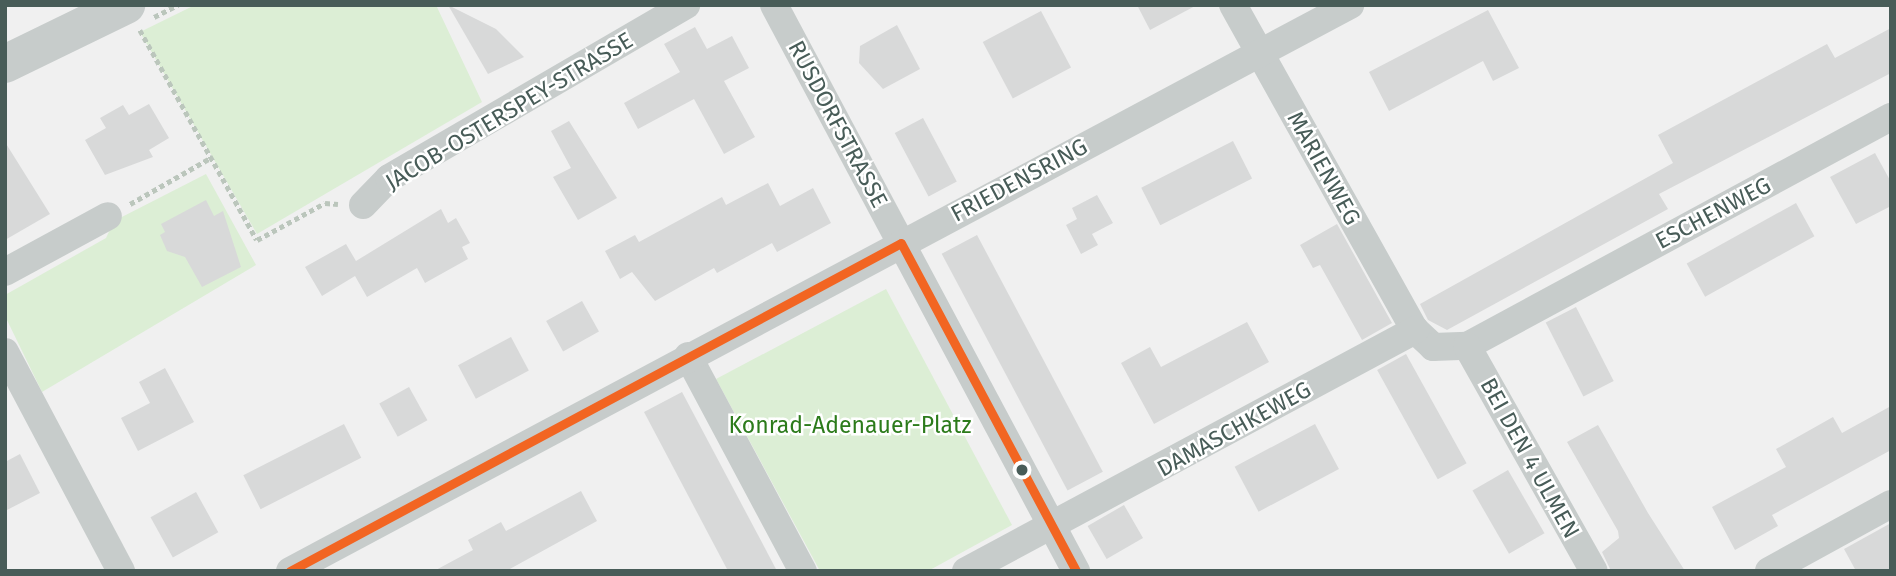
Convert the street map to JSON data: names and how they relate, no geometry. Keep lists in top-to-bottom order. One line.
{"streets":{"street":["JACOB-OSTERSPEY-STRASSE","RUSDORFSTRASSE","MARIENWEG","FRIEDENSRING","ESCHENWEG","DAMASCHKEWEG","BEI DEN 4 ULMEN"]},"crossings":[["RUSDORFSTRASSE","FRIEDENSRING"],["MARIENWEG","FRIEDENSRING"],["MARIENWEG","DAMASCHKEWEG"],["ESCHENWEG","BEI DEN 4 ULMEN"]],"parks":["Konrad-Adenauer-Platz"]}
